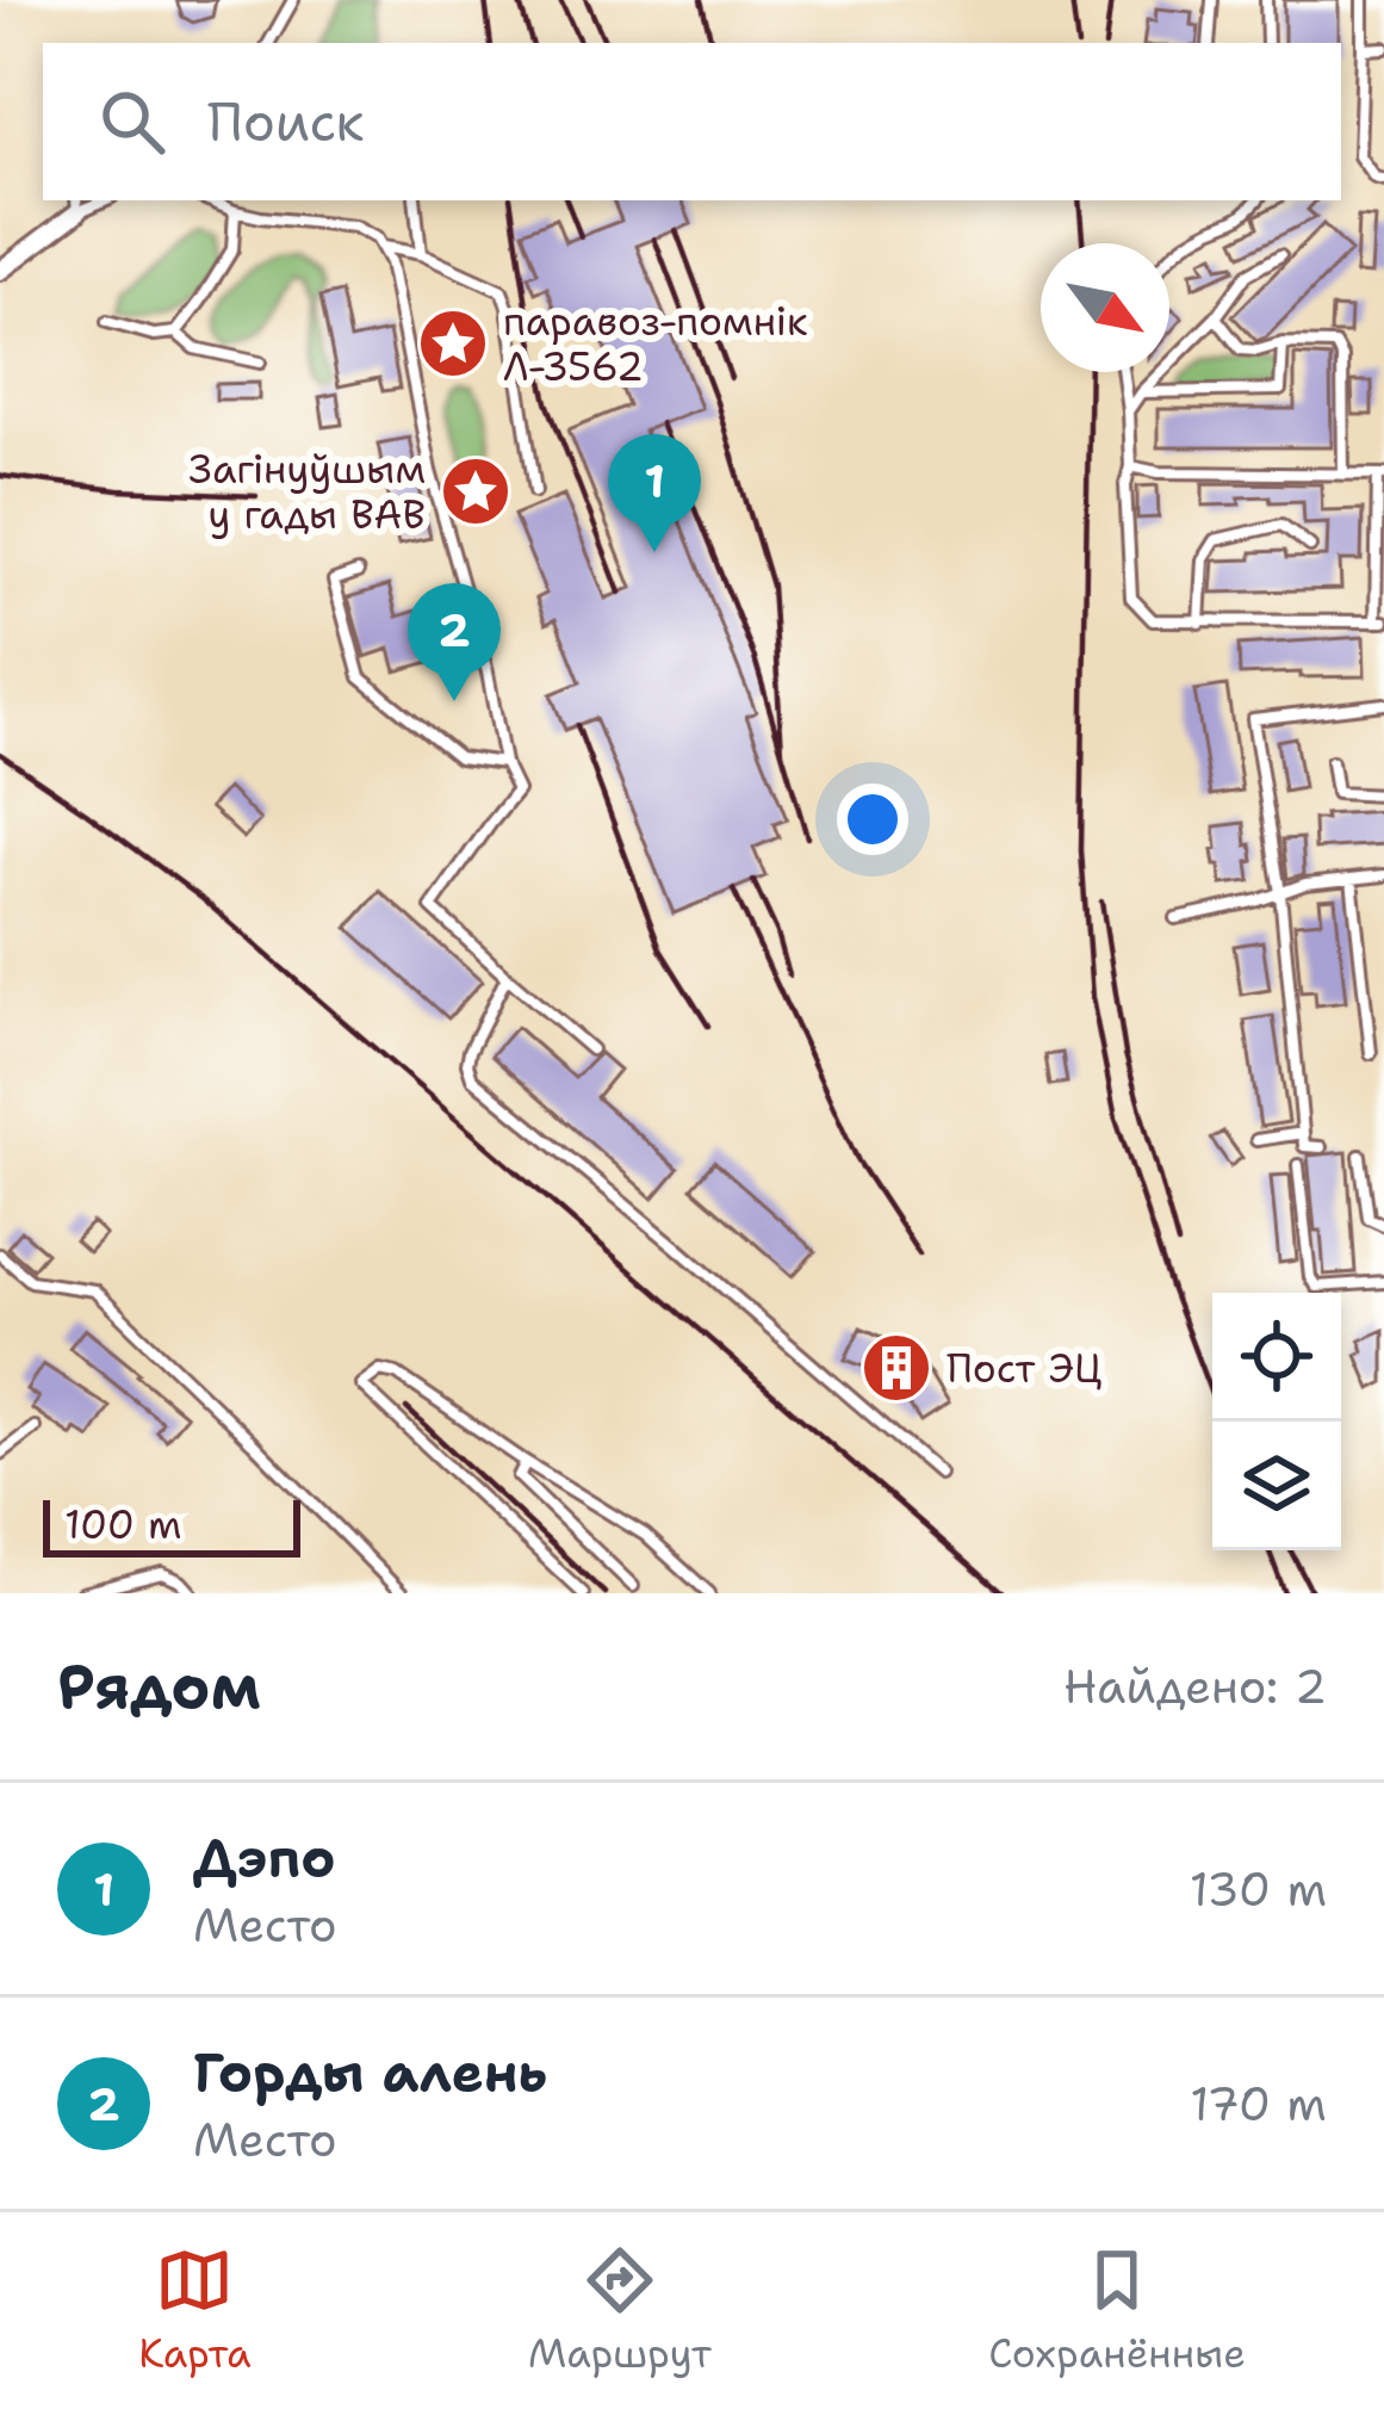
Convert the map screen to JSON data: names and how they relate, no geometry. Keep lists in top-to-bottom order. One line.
{"places":{"place":["паравоз-помнік Л-3562","Загінуўшым у гады ВАВ"],"building":["Пост ЭЦ"]},"scale_bar":"100 m","north":"bottom right","page":{"search":"Поиск","pins":["1","2"],"scale":"100 m","heading":["Рядом","Найдено: 2"],"list":[{"mark":"1","name":"Дэпо","note":"Место","value":"130 m"},{"mark":"2","name":"Горды алень","note":"Место","value":"170 m"}],"nav":["Карта","Маршрут","Сохранённые"]}}
